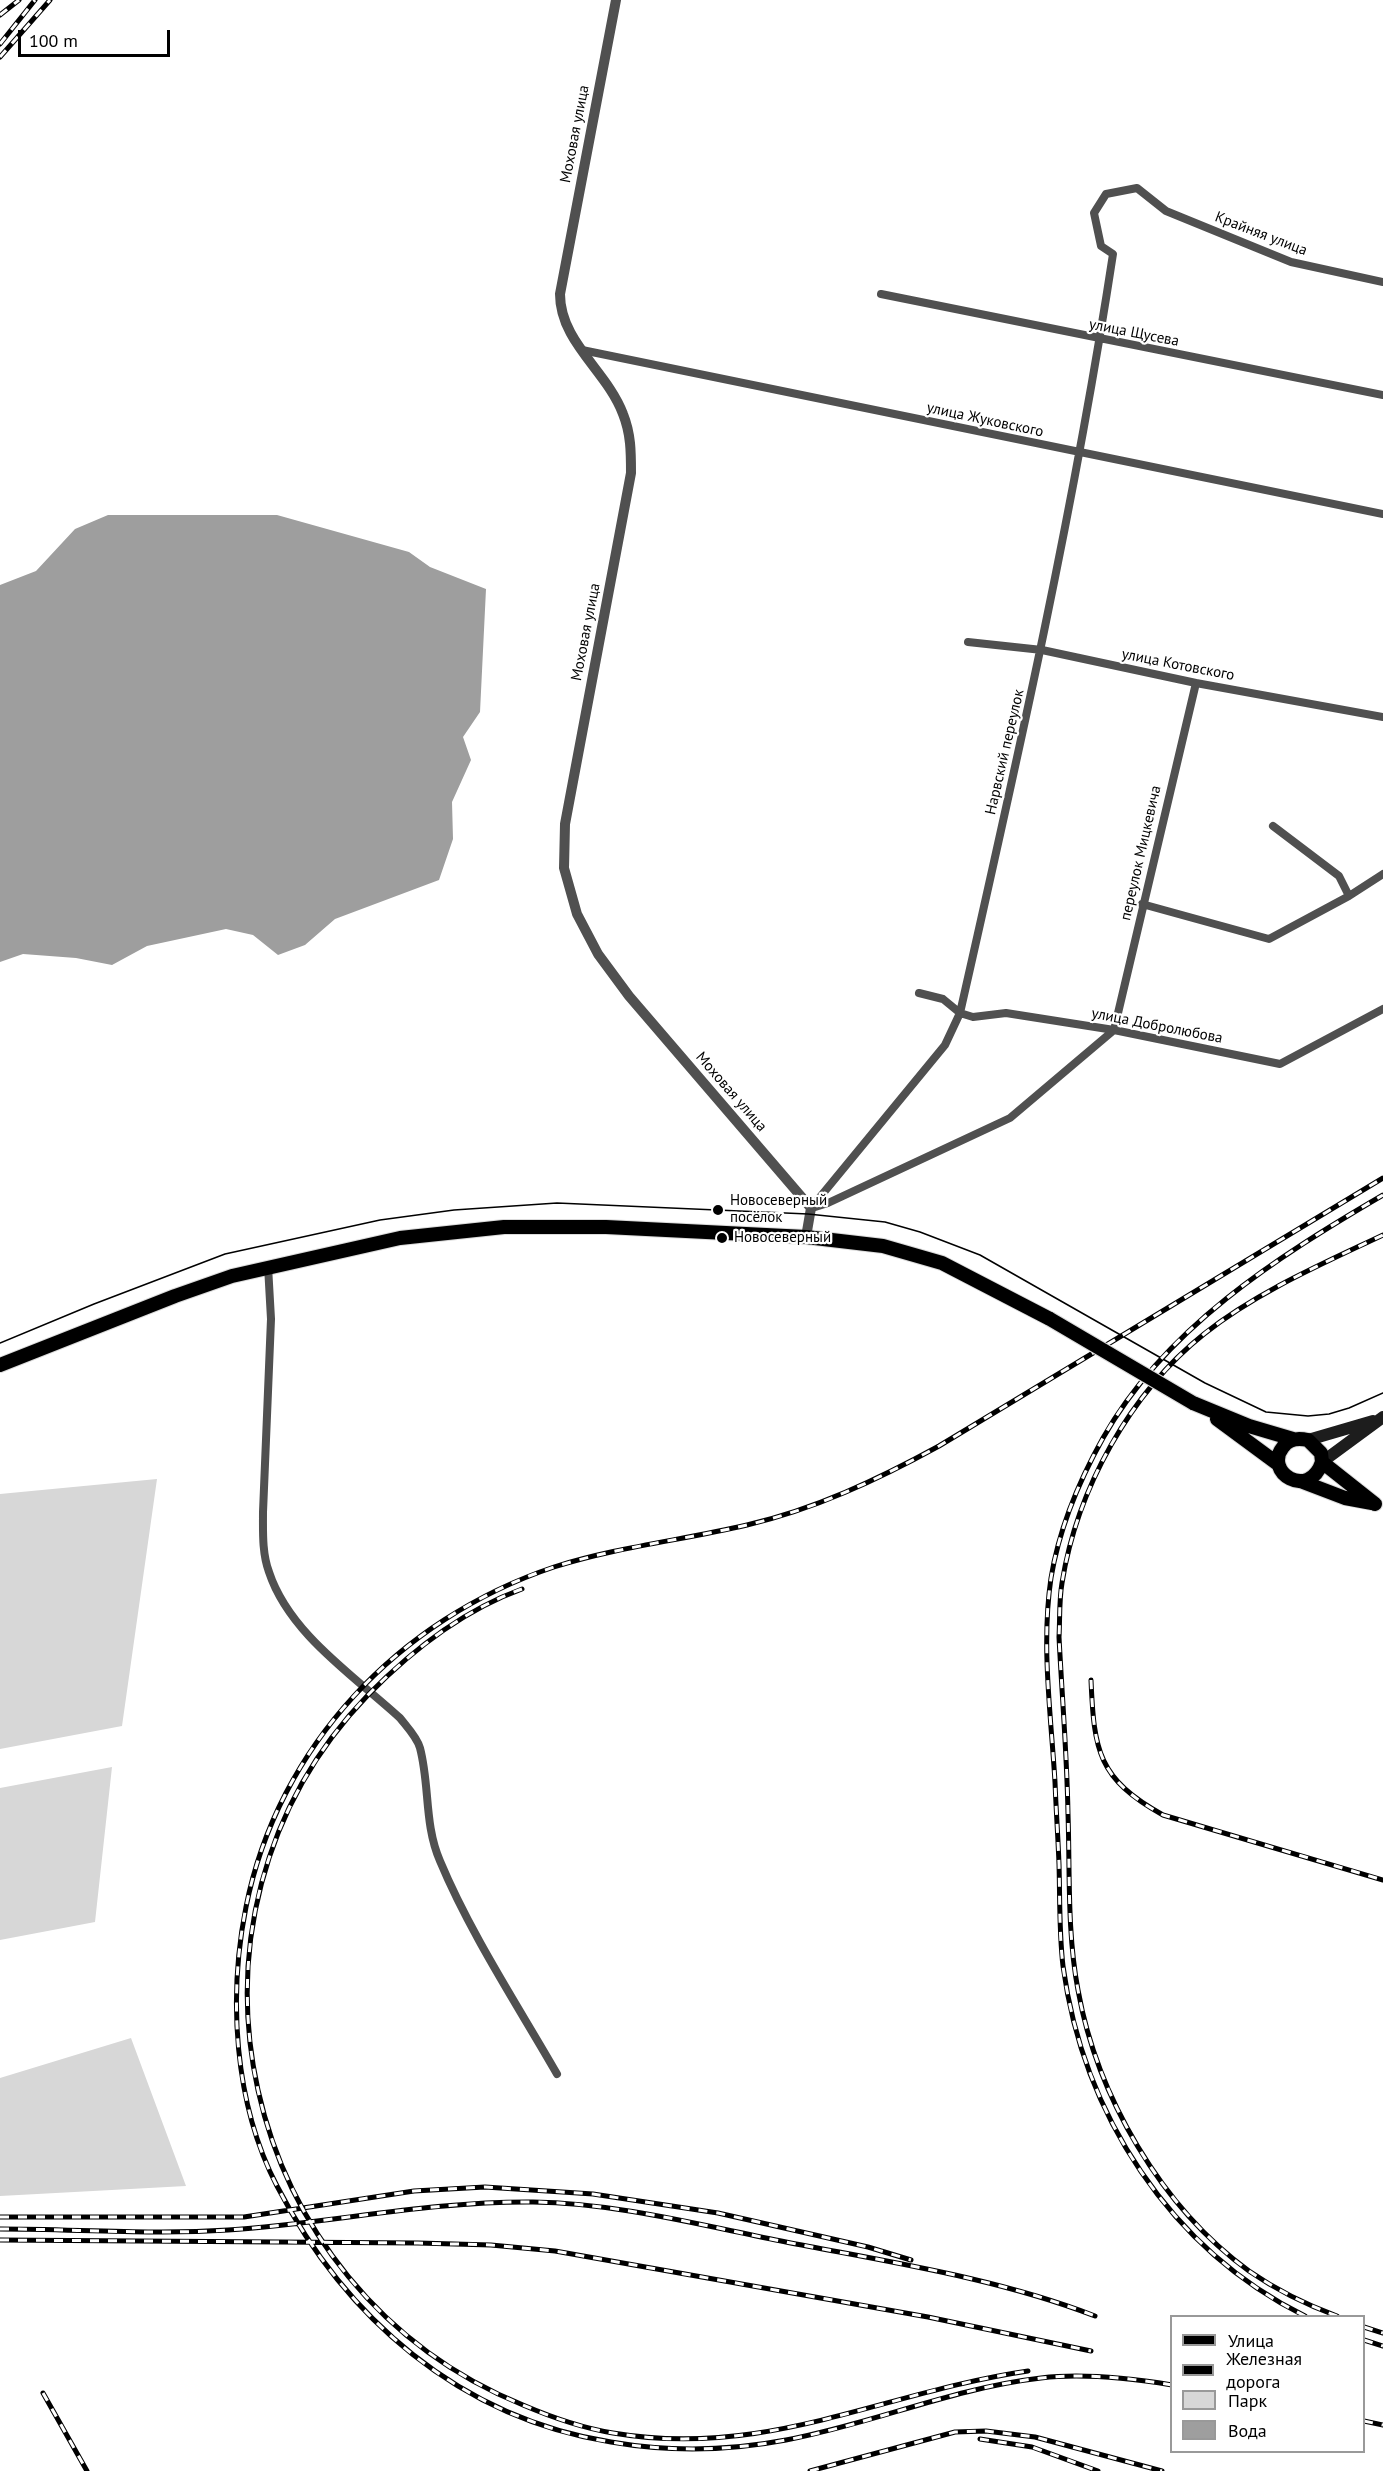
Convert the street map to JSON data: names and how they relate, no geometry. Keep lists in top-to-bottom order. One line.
{"streets":{"street":["Моховая улица","Крайняя улица","улица Щусева","улица Жуковского","улица Котовского","Нарвский переулок","переулок Мицкевича","улица Добролюбова"]},"crossings":[["Моховая улица","улица Жуковского"],["Моховая улица","Нарвский переулок"],["Крайняя улица","Нарвский переулок"],["улица Щусева","Нарвский переулок"],["улица Жуковского","Нарвский переулок"],["улица Котовского","Нарвский переулок"],["улица Котовского","переулок Мицкевича"],["Нарвский переулок","улица Добролюбова"],["переулок Мицкевича","улица Добролюбова"]],"places":["Новосеверный посёлок","Новосеверный"],"legend":["Улица","Железная дорога","Парк","Вода"],"scale_bar":"100 m"}
